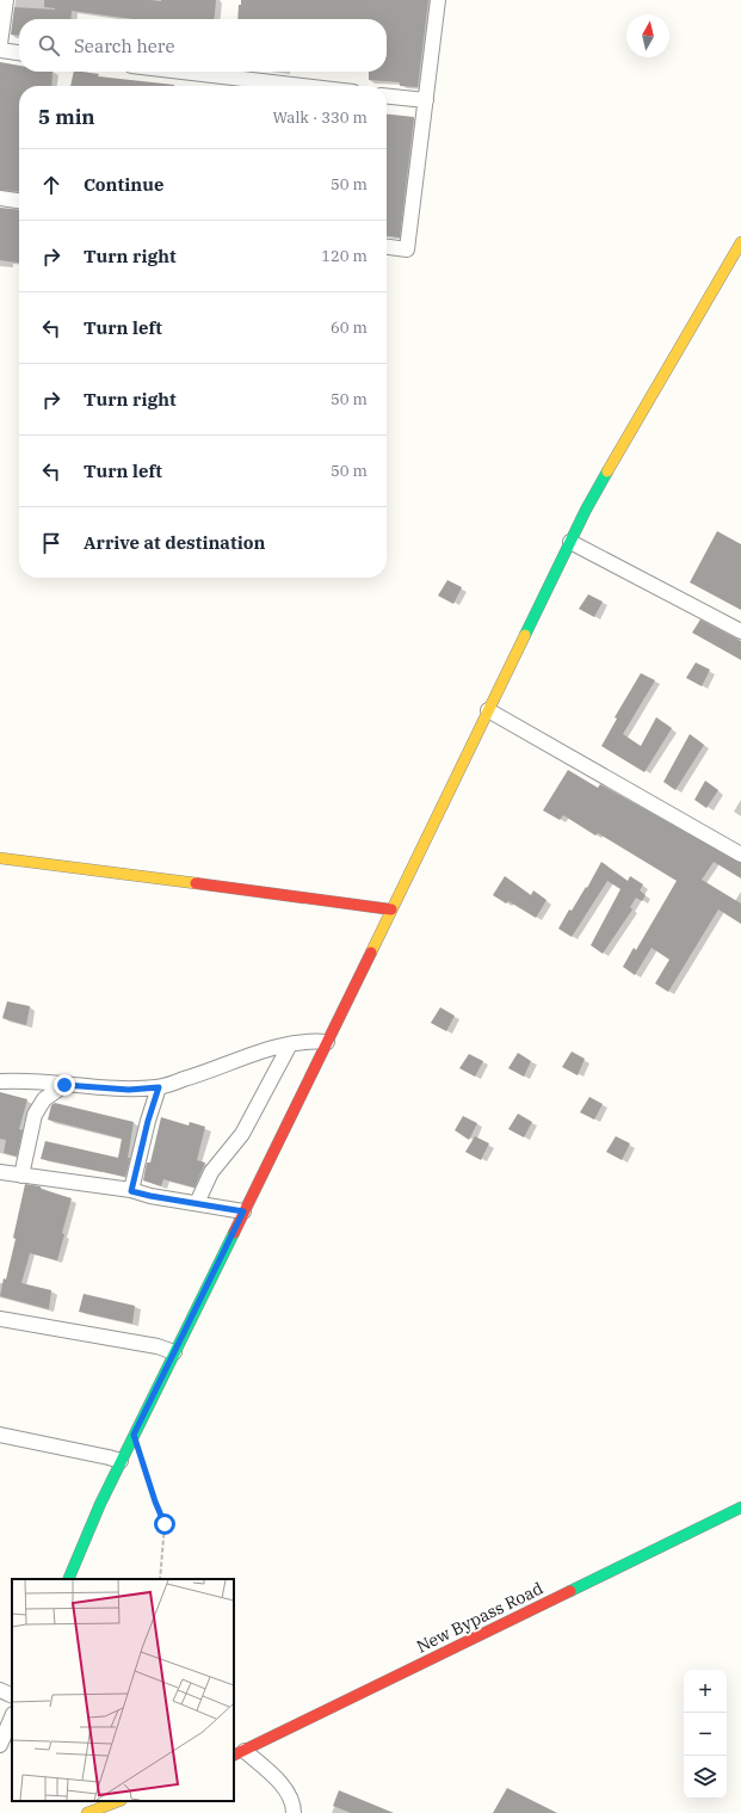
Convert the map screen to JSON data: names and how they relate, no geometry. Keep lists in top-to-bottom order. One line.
{"streets":{"street":["New Bypass Road"]},"north":"top","page":{"search":"Search here","heading":["5 min","Walk · 330 m"],"list":[["Continue","50 m"],["Turn right","120 m"],["Turn left","60 m"],["Turn right","50 m"],["Turn left","50 m"],"Arrive at destination"],"map_buttons":["+","−"]}}
